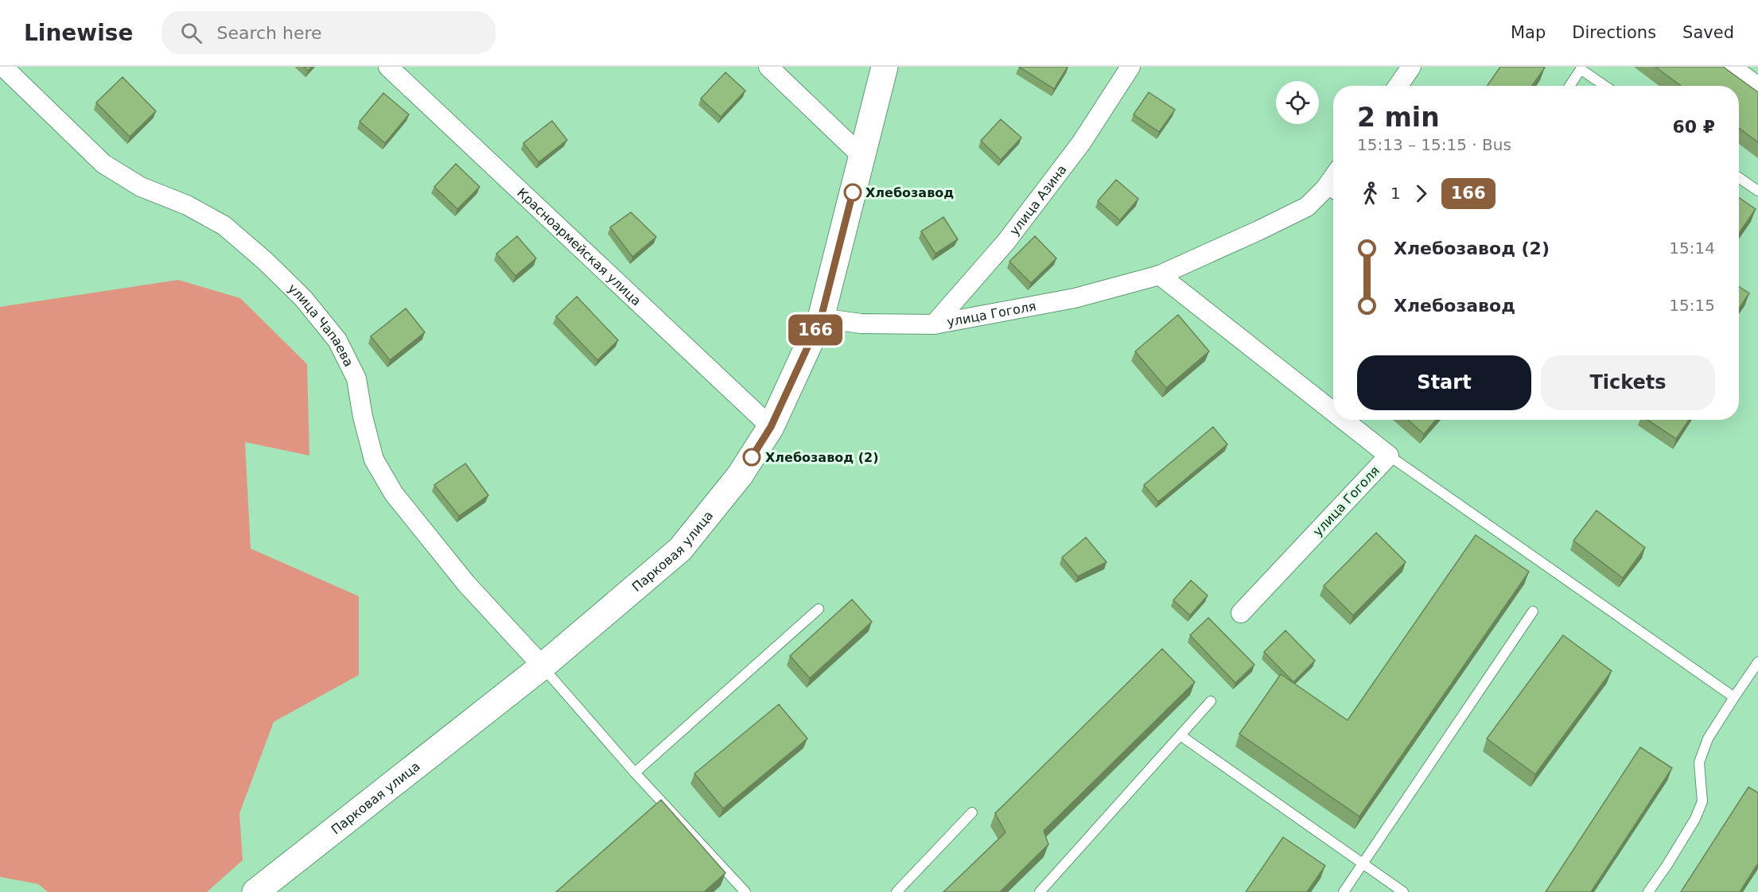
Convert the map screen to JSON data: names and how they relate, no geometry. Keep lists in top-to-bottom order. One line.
{"streets":{"main road":["Парковая улица"],"street":["улица Азина","Красноармейская улица","улица Гоголя","улица Чапаева"]},"crossings":[["улица Азина","улица Гоголя"],["Красноармейская улица","Парковая улица"],["улица Гоголя","Парковая улица"],["улица Чапаева","Парковая улица"]],"places":["Хлебозавод","Хлебозавод (2)"],"lines":["bus line 166"],"page":{"header":"Linewise","search":"Search here","nav":["Map","Directions","Saved"],"on_map":"166","heading":["2 min","15:13 – 15:15 · Bus","60 ₽"],"legs":["1","166"],"list":[{"name":"Хлебозавод (2)","value":"15:14"},{"name":"Хлебозавод","value":"15:15"}],"buttons":["Start","Tickets"]}}
